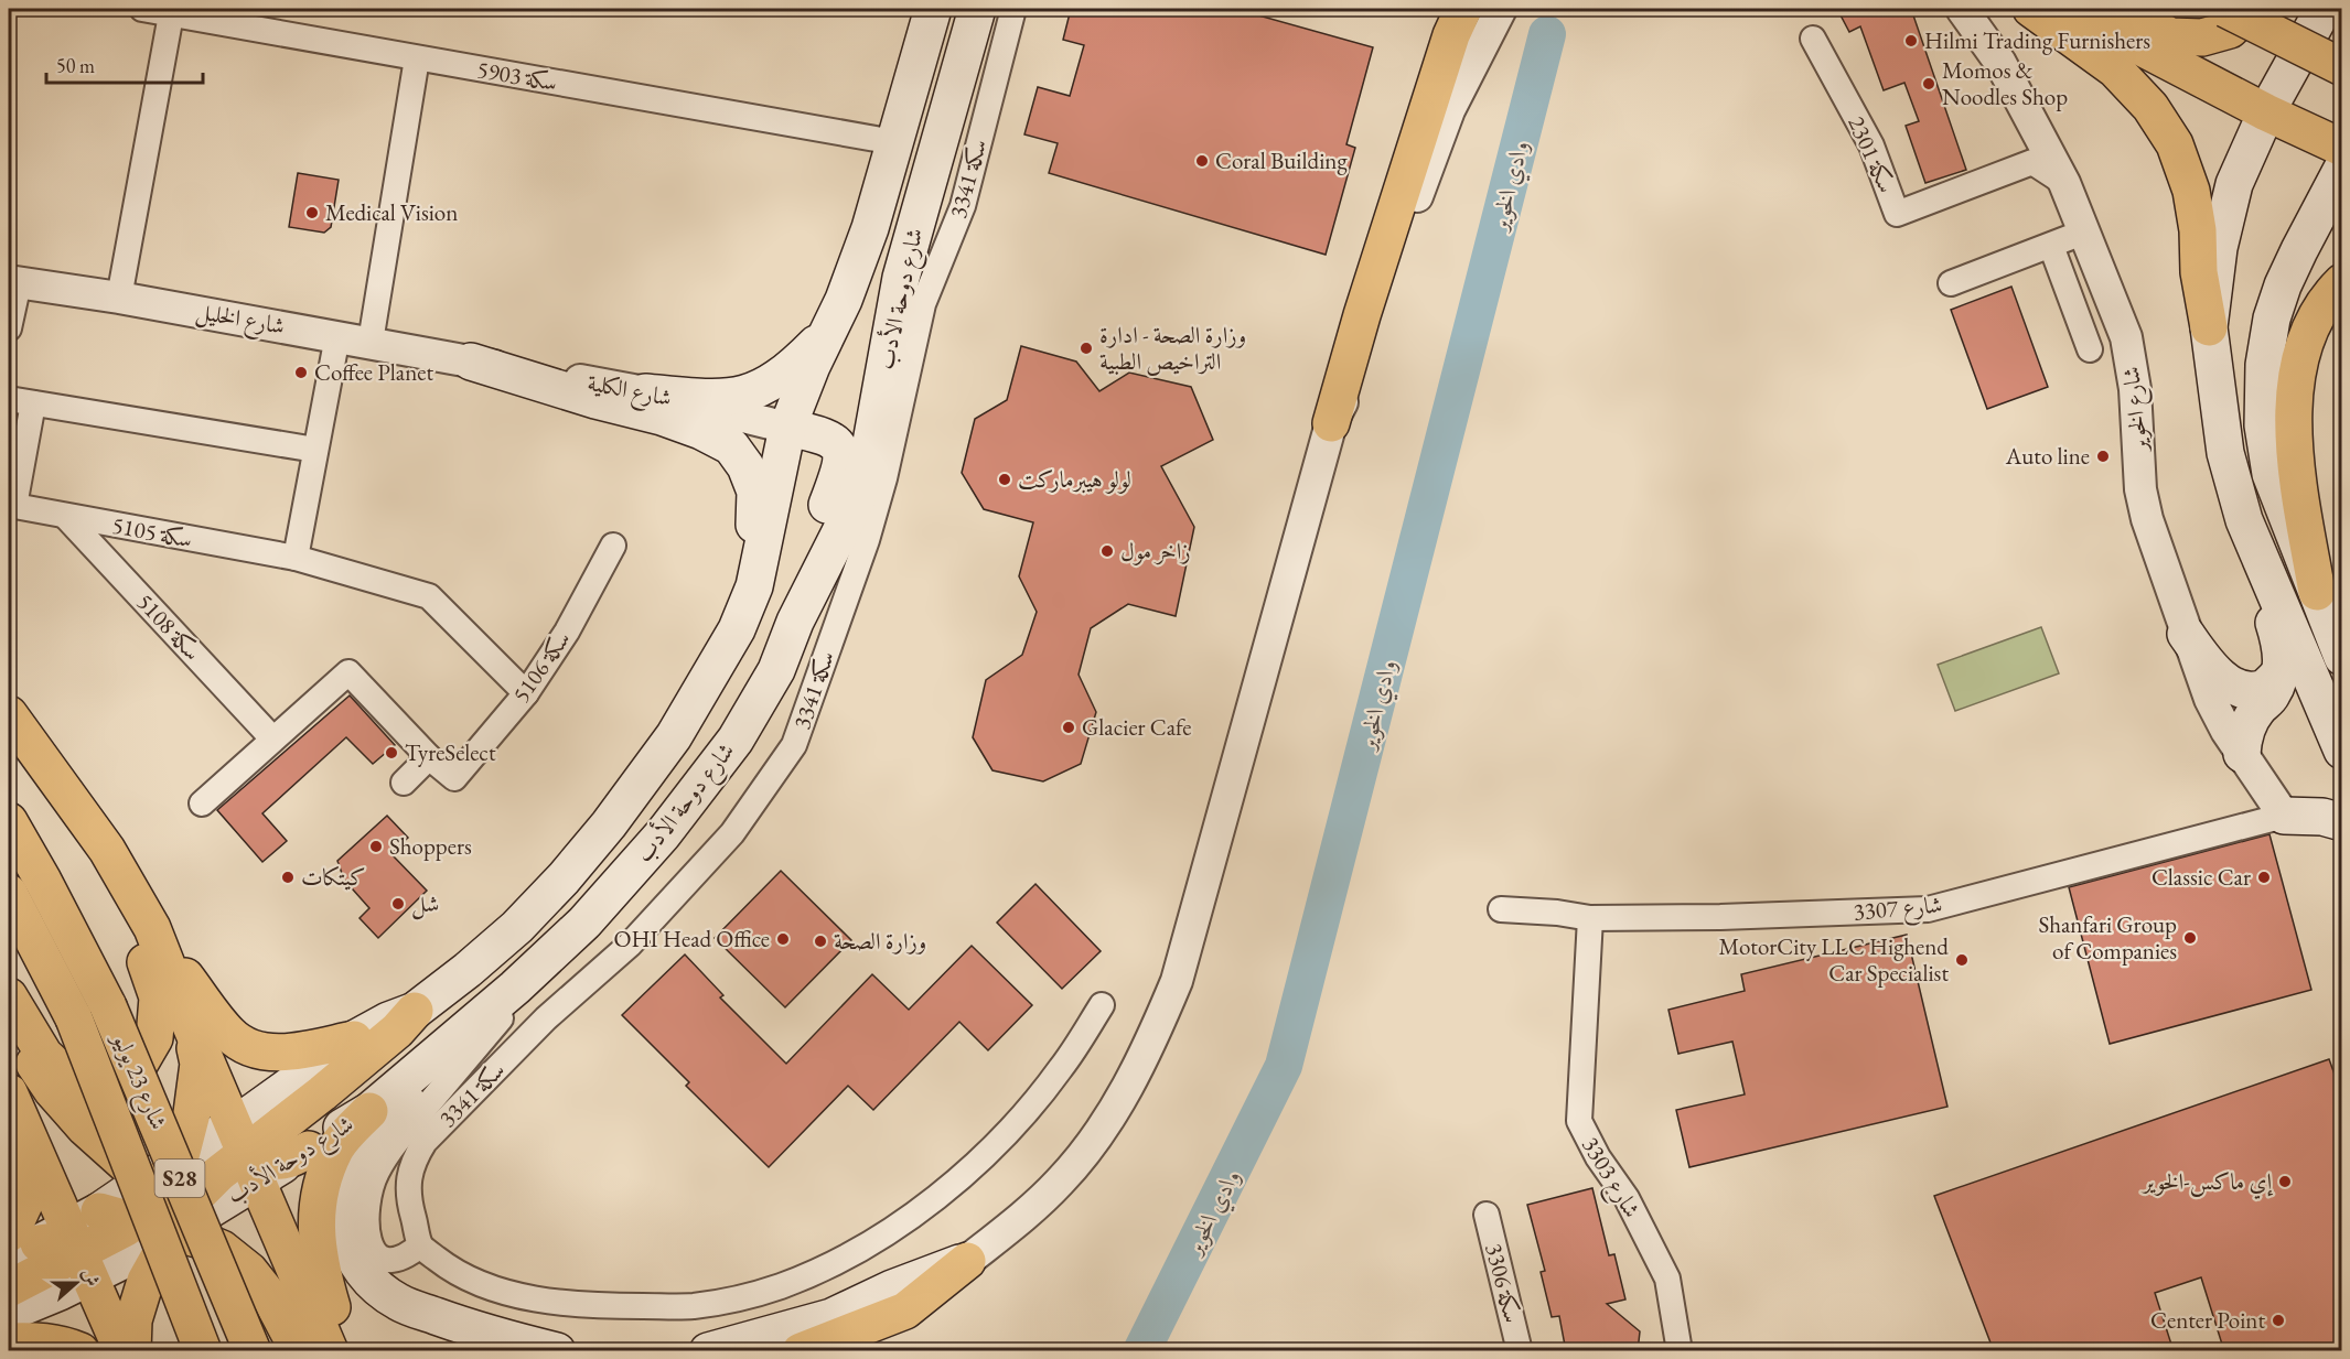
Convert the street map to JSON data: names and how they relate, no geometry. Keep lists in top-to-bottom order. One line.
{"streets":{"main road":["شارع دوحة الأدب","شارع 23 يوليو","S28"],"street":["سكة 5903","سكة 2301","سكة 3341","شارع الخليل","شارع الكلية","شارع الخوير","سكة 5105","سكة 5108","سكة 5106","3307 شارع","3303 شارع","سكة 3306"]},"crossings":[["سكة 5903","شارع دوحة الأدب"],["سكة 2301","شارع الخوير"],["سكة 3341","شارع دوحة الأدب"],["شارع دوحة الأدب","شارع الكلية"],["شارع الخليل","شارع الكلية"],["شارع الخوير","3307 شارع"],["سكة 5105","سكة 5108"],["سكة 5105","سكة 5106"],["3307 شارع","3303 شارع"]],"water":["وادي الخوير"],"places":["Hilmi Trading Furnishers","Momos & Noodles Shop","Coral Building","Medical Vision","وزارة الصحة - ادارة التراخيص الطبية","Coffee Planet","Auto line","لولو هيبرماركت","زاخر مول","Glacier Cafe","TyreSelect","Shoppers","كيتكات","Classic Car","شل","Shanfari Group of Companies","OHI Head Office","وزارة الصحة","MotorCity LLC Highend Car Specialist","إي ماكس-الخوير","Center Point"],"scale_bar":"50 m","north":"right"}
